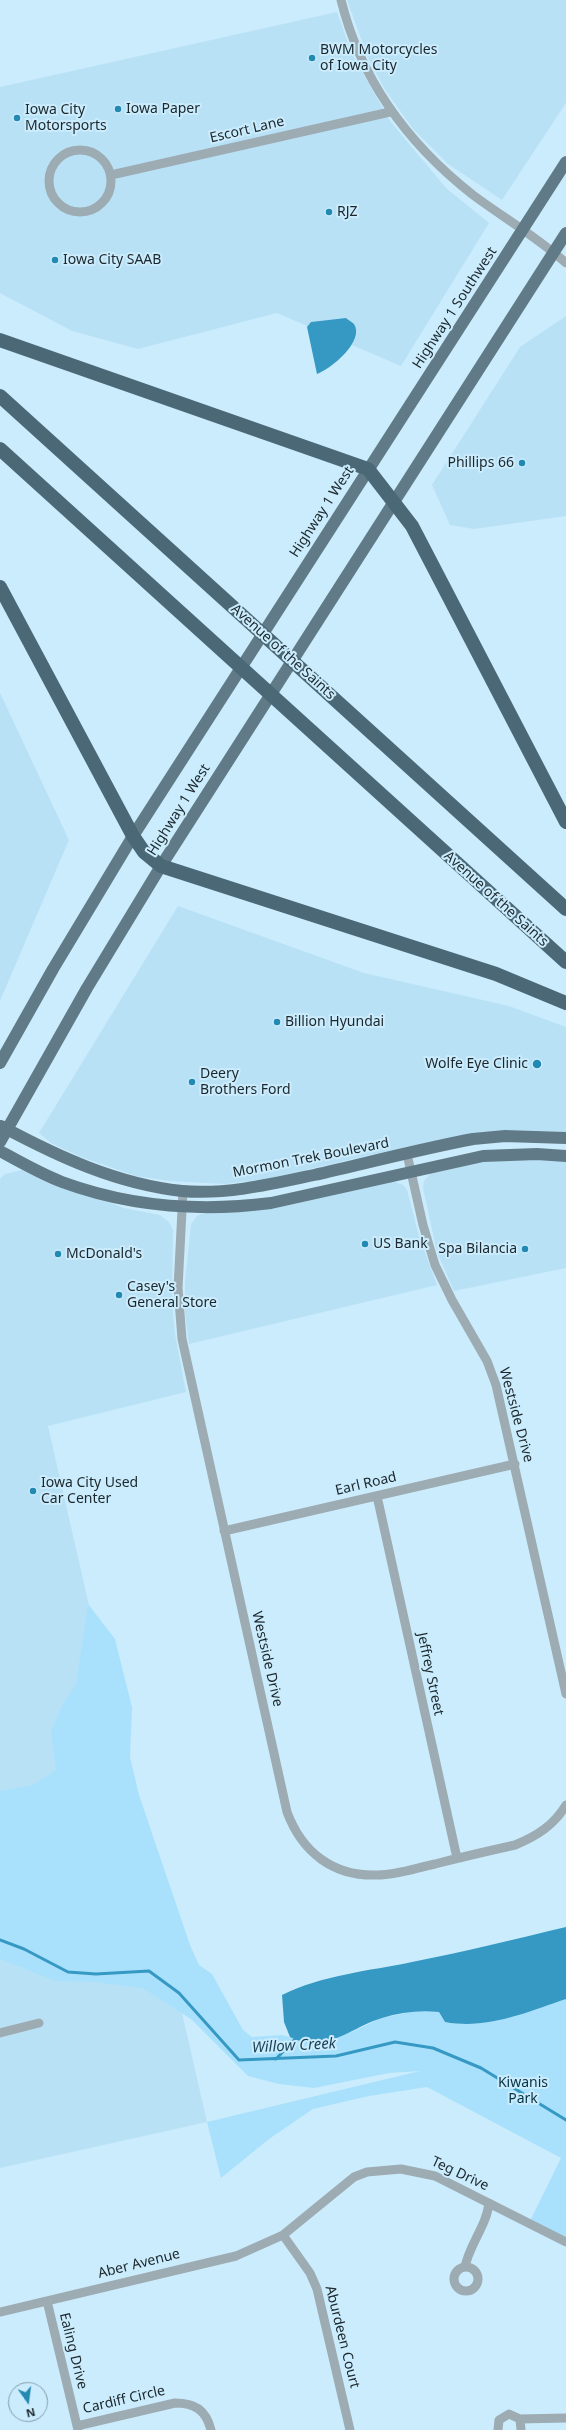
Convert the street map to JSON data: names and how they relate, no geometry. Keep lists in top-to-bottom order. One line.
{"streets":{"highway":["Avenue of the Saints"],"main road":["Highway 1 Southwest","Highway 1 West","Mormon Trek Boulevard"],"street":["Escort Lane","Westside Drive","Earl Road","Jeffrey Street","Teg Drive","Aber Avenue","Aburdeen Court","Ealing Drive","Cardiff Circle"]},"crossings":[["Highway 1 Southwest","Highway 1 West"],["Highway 1 West","Mormon Trek Boulevard"],["Mormon Trek Boulevard","Westside Drive"],["Westside Drive","Earl Road"],["Westside Drive","Jeffrey Street"],["Earl Road","Jeffrey Street"],["Teg Drive","Aber Avenue"],["Teg Drive","Aburdeen Court"],["Aber Avenue","Aburdeen Court"],["Aber Avenue","Ealing Drive"],["Ealing Drive","Cardiff Circle"]],"water":["Willow Creek"],"parks":["Kiwanis Park"],"places":["BWM Motorcycles of Iowa City","Iowa Paper","Iowa City Motorsports","RJZ","Iowa City SAAB","Phillips 66","Billion Hyundai","Wolfe Eye Clinic","Deery Brothers Ford","US Bank","Spa Bilancia","McDonald's","Casey's General Store","Iowa City Used Car Center"],"north":"bottom"}
